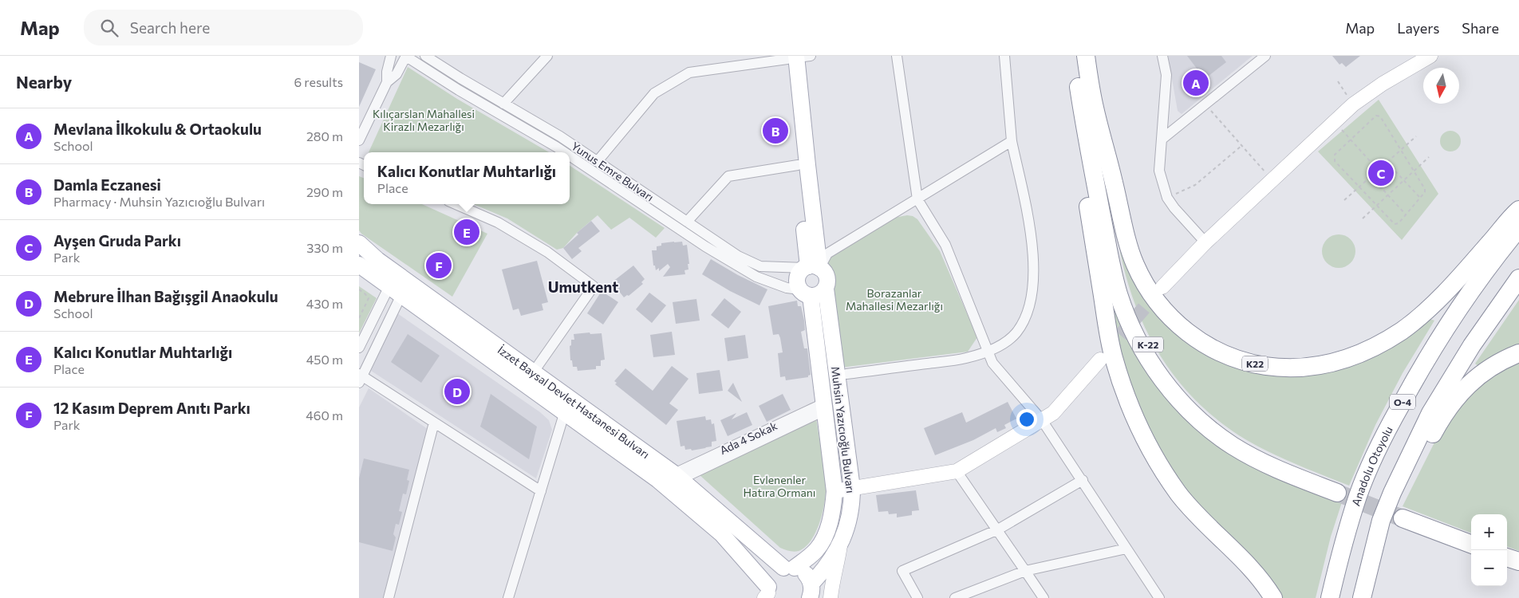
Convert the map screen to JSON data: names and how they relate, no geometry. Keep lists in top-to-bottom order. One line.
{"streets":{"highway":["K-22","K22","O-4","Anadolu Otoyolu"],"main road":["İzzet Baysal Devlet Hastanesi Bulvarı","Muhsin Yazıcıoğlu Bulvarı"],"street":["Yunus Emre Bulvarı","Ada 4 Sokak"]},"crossings":[["Yunus Emre Bulvarı","Muhsin Yazıcıoğlu Bulvarı"],["K-22","K22"],["İzzet Baysal Devlet Hastanesi Bulvarı","Muhsin Yazıcıoğlu Bulvarı"],["İzzet Baysal Devlet Hastanesi Bulvarı","Ada 4 Sokak"],["Muhsin Yazıcıoğlu Bulvarı","Ada 4 Sokak"]],"districts":["Umutkent"],"parks":["Kılıçarslan Mahallesi Kirazlı Mezarlığı","Borazanlar Mahallesi Mezarlığı","Evlenenler Hatıra Ormanı"],"north":"bottom","page":{"header":"Map","search":"Search here","nav":["Map","Layers","Share"],"heading":["Nearby","6 results"],"pins":["A","B","C","E","F","D"],"list":[{"mark":"A","name":"Mevlana İlkokulu & Ortaokulu","note":"School","value":"280 m"},{"mark":"B","name":"Damla Eczanesi","note":"Pharmacy · Muhsin Yazıcıoğlu Bulvarı","value":"290 m"},{"mark":"C","name":"Ayşen Gruda Parkı","note":"Park","value":"330 m"},{"mark":"D","name":"Mebrure İlhan Bağışgil Anaokulu","note":"School","value":"430 m"},{"mark":"E","name":"Kalıcı Konutlar Muhtarlığı","note":"Place","value":"450 m"},{"mark":"F","name":"12 Kasım Deprem Anıtı Parkı","note":"Park","value":"460 m"}],"popup":["Kalıcı Konutlar Muhtarlığı","Place"],"map_buttons":["+","−"]}}
